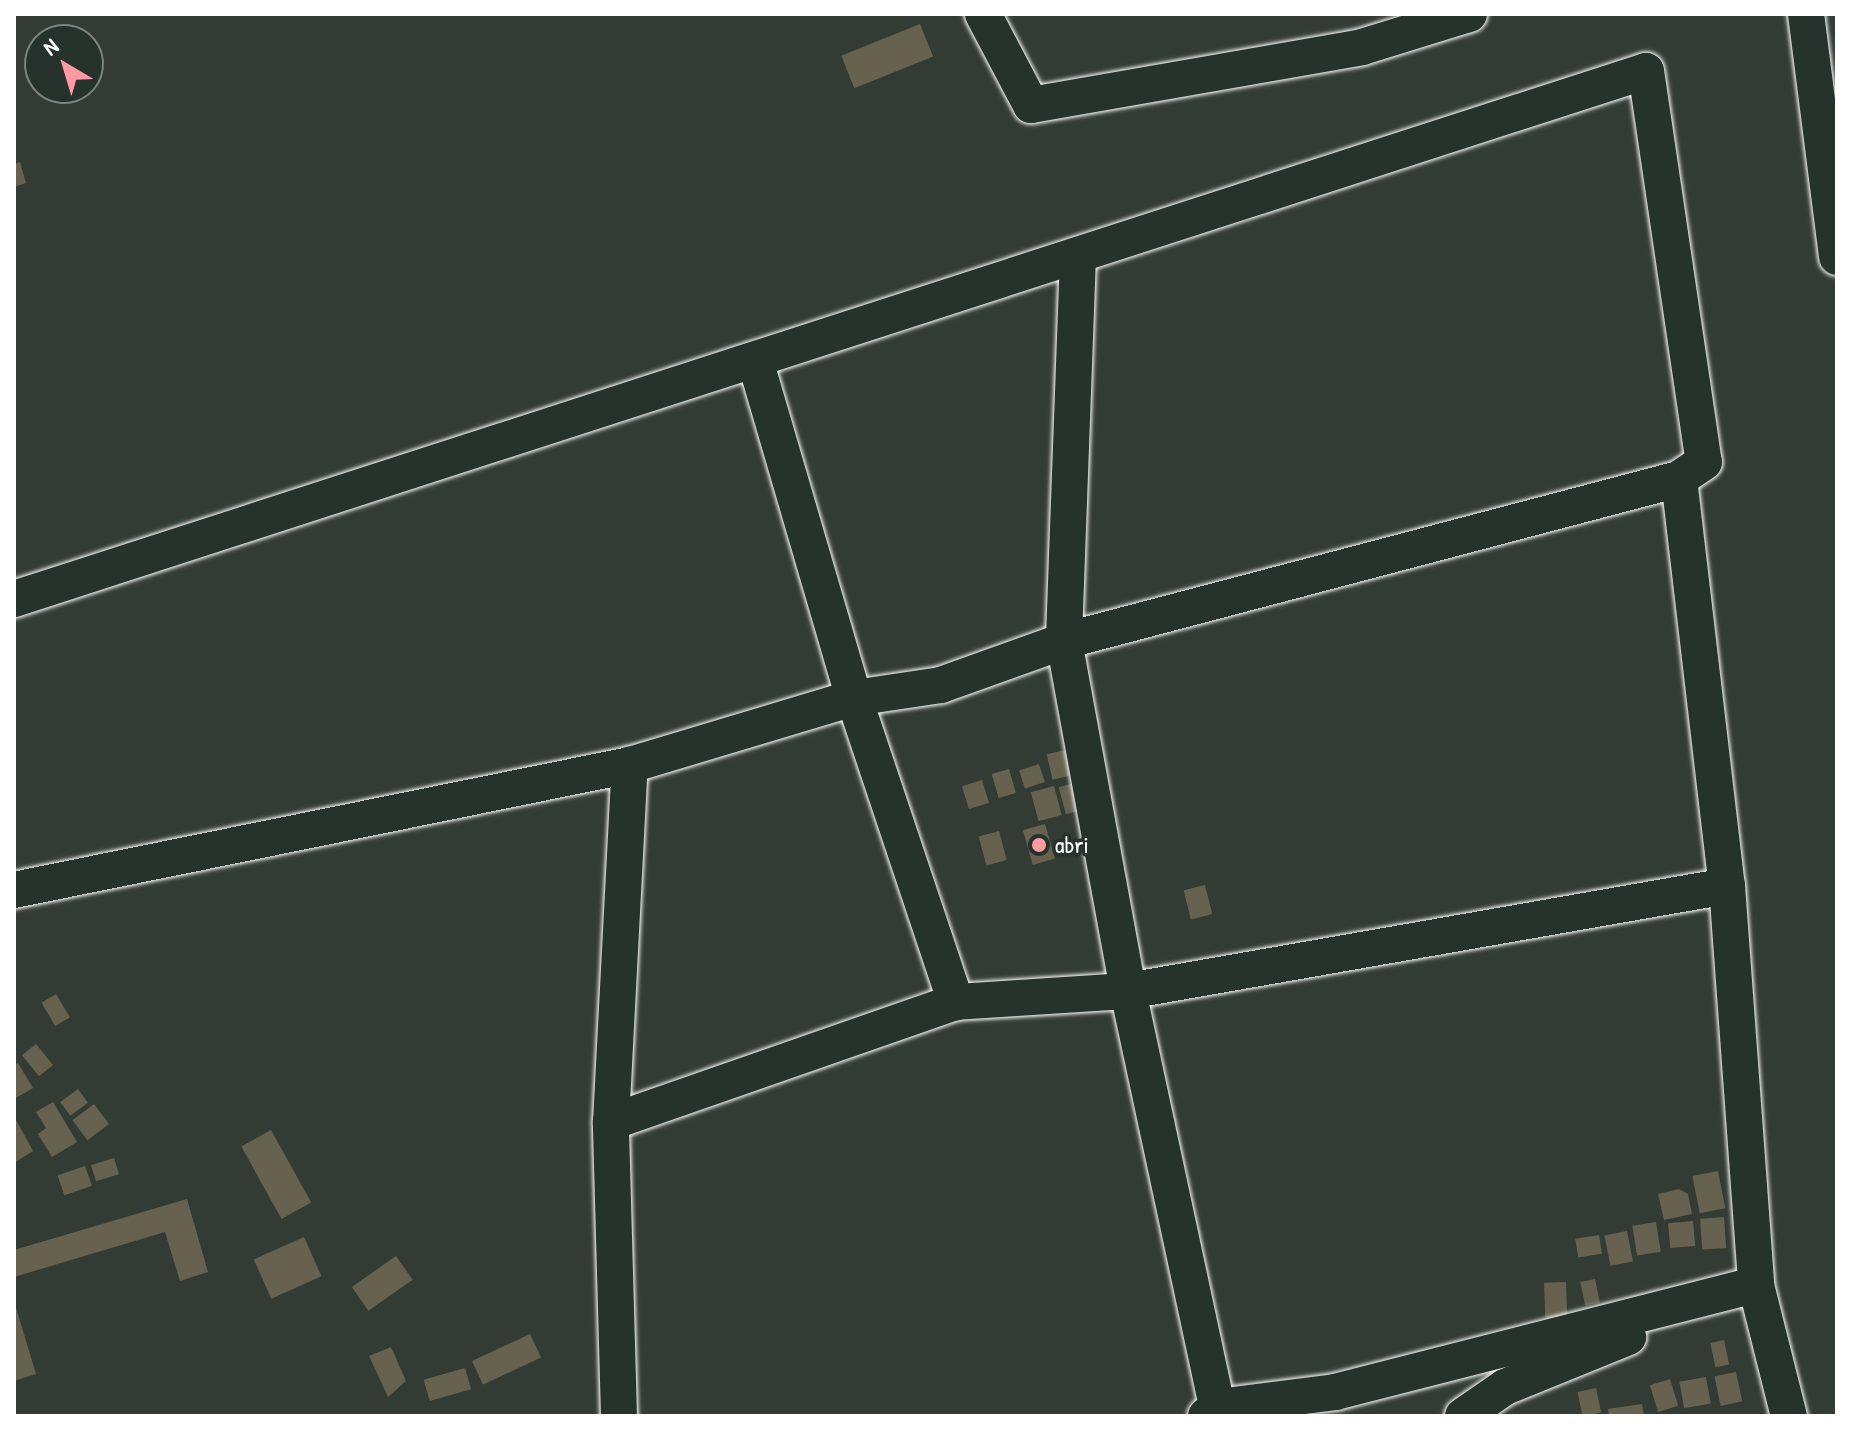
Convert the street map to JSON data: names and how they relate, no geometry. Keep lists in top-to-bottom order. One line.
{"places":["abri"],"north":"top left"}
